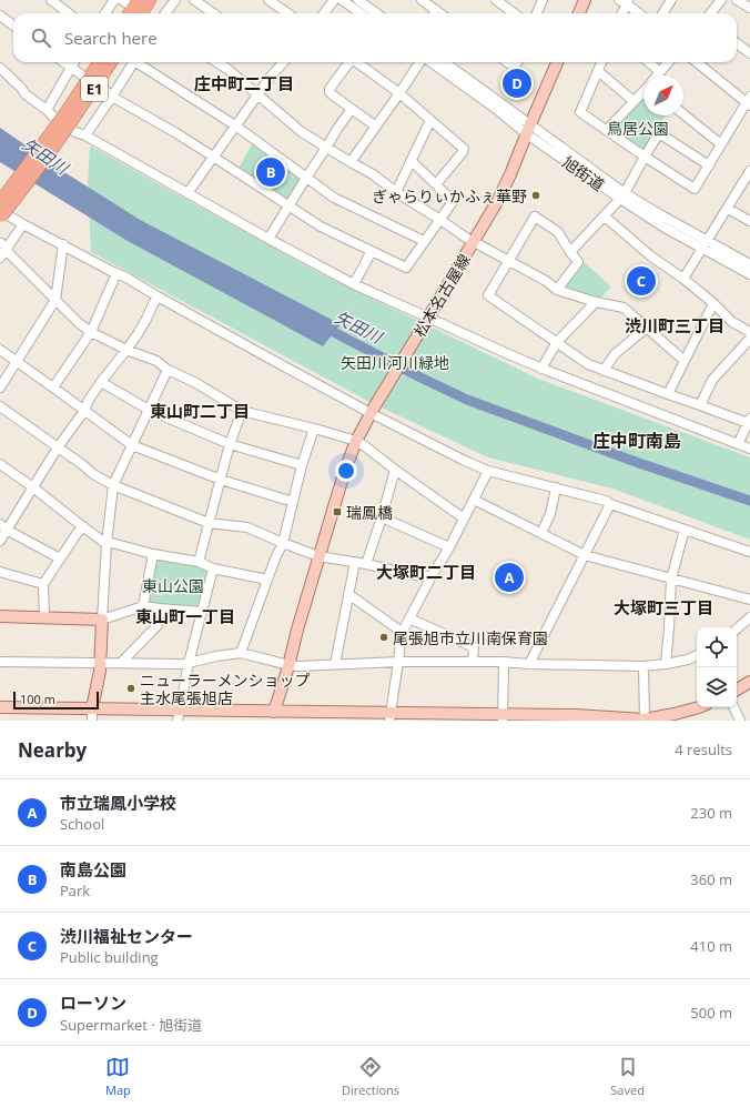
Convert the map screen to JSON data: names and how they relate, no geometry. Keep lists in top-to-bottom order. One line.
{"streets":{"highway":["E1"],"main road":["松本名古屋線"],"street":["旭街道"]},"crossings":[["旭街道","松本名古屋線"]],"districts":["庄中町二丁目","渋川町三丁目","東山町二丁目","庄中町南島","大塚町二丁目","大塚町三丁目","東山町一丁目"],"water":["矢田川"],"parks":["鳥居公園","矢田川河川緑地","東山公園"],"places":{"other":["ぎゃらりぃかふぇ華野","尾張旭市立川南保育園","ニューラーメンショップ 主水尾張旭店"],"transit":["瑞鳳橋"]},"scale_bar":"100 m","north":"top right","page":{"search":"Search here","pins":["D","B","C","A"],"scale":"100 m","heading":["Nearby","4 results"],"list":[{"mark":"A","name":"市立瑞鳳小学校","note":"School","value":"230 m"},{"mark":"B","name":"南島公園","note":"Park","value":"360 m"},{"mark":"C","name":"渋川福祉センター","note":"Public building","value":"410 m"},{"mark":"D","name":"ローソン","note":"Supermarket · 旭街道","value":"500 m"}],"nav":["Map","Directions","Saved"]}}
